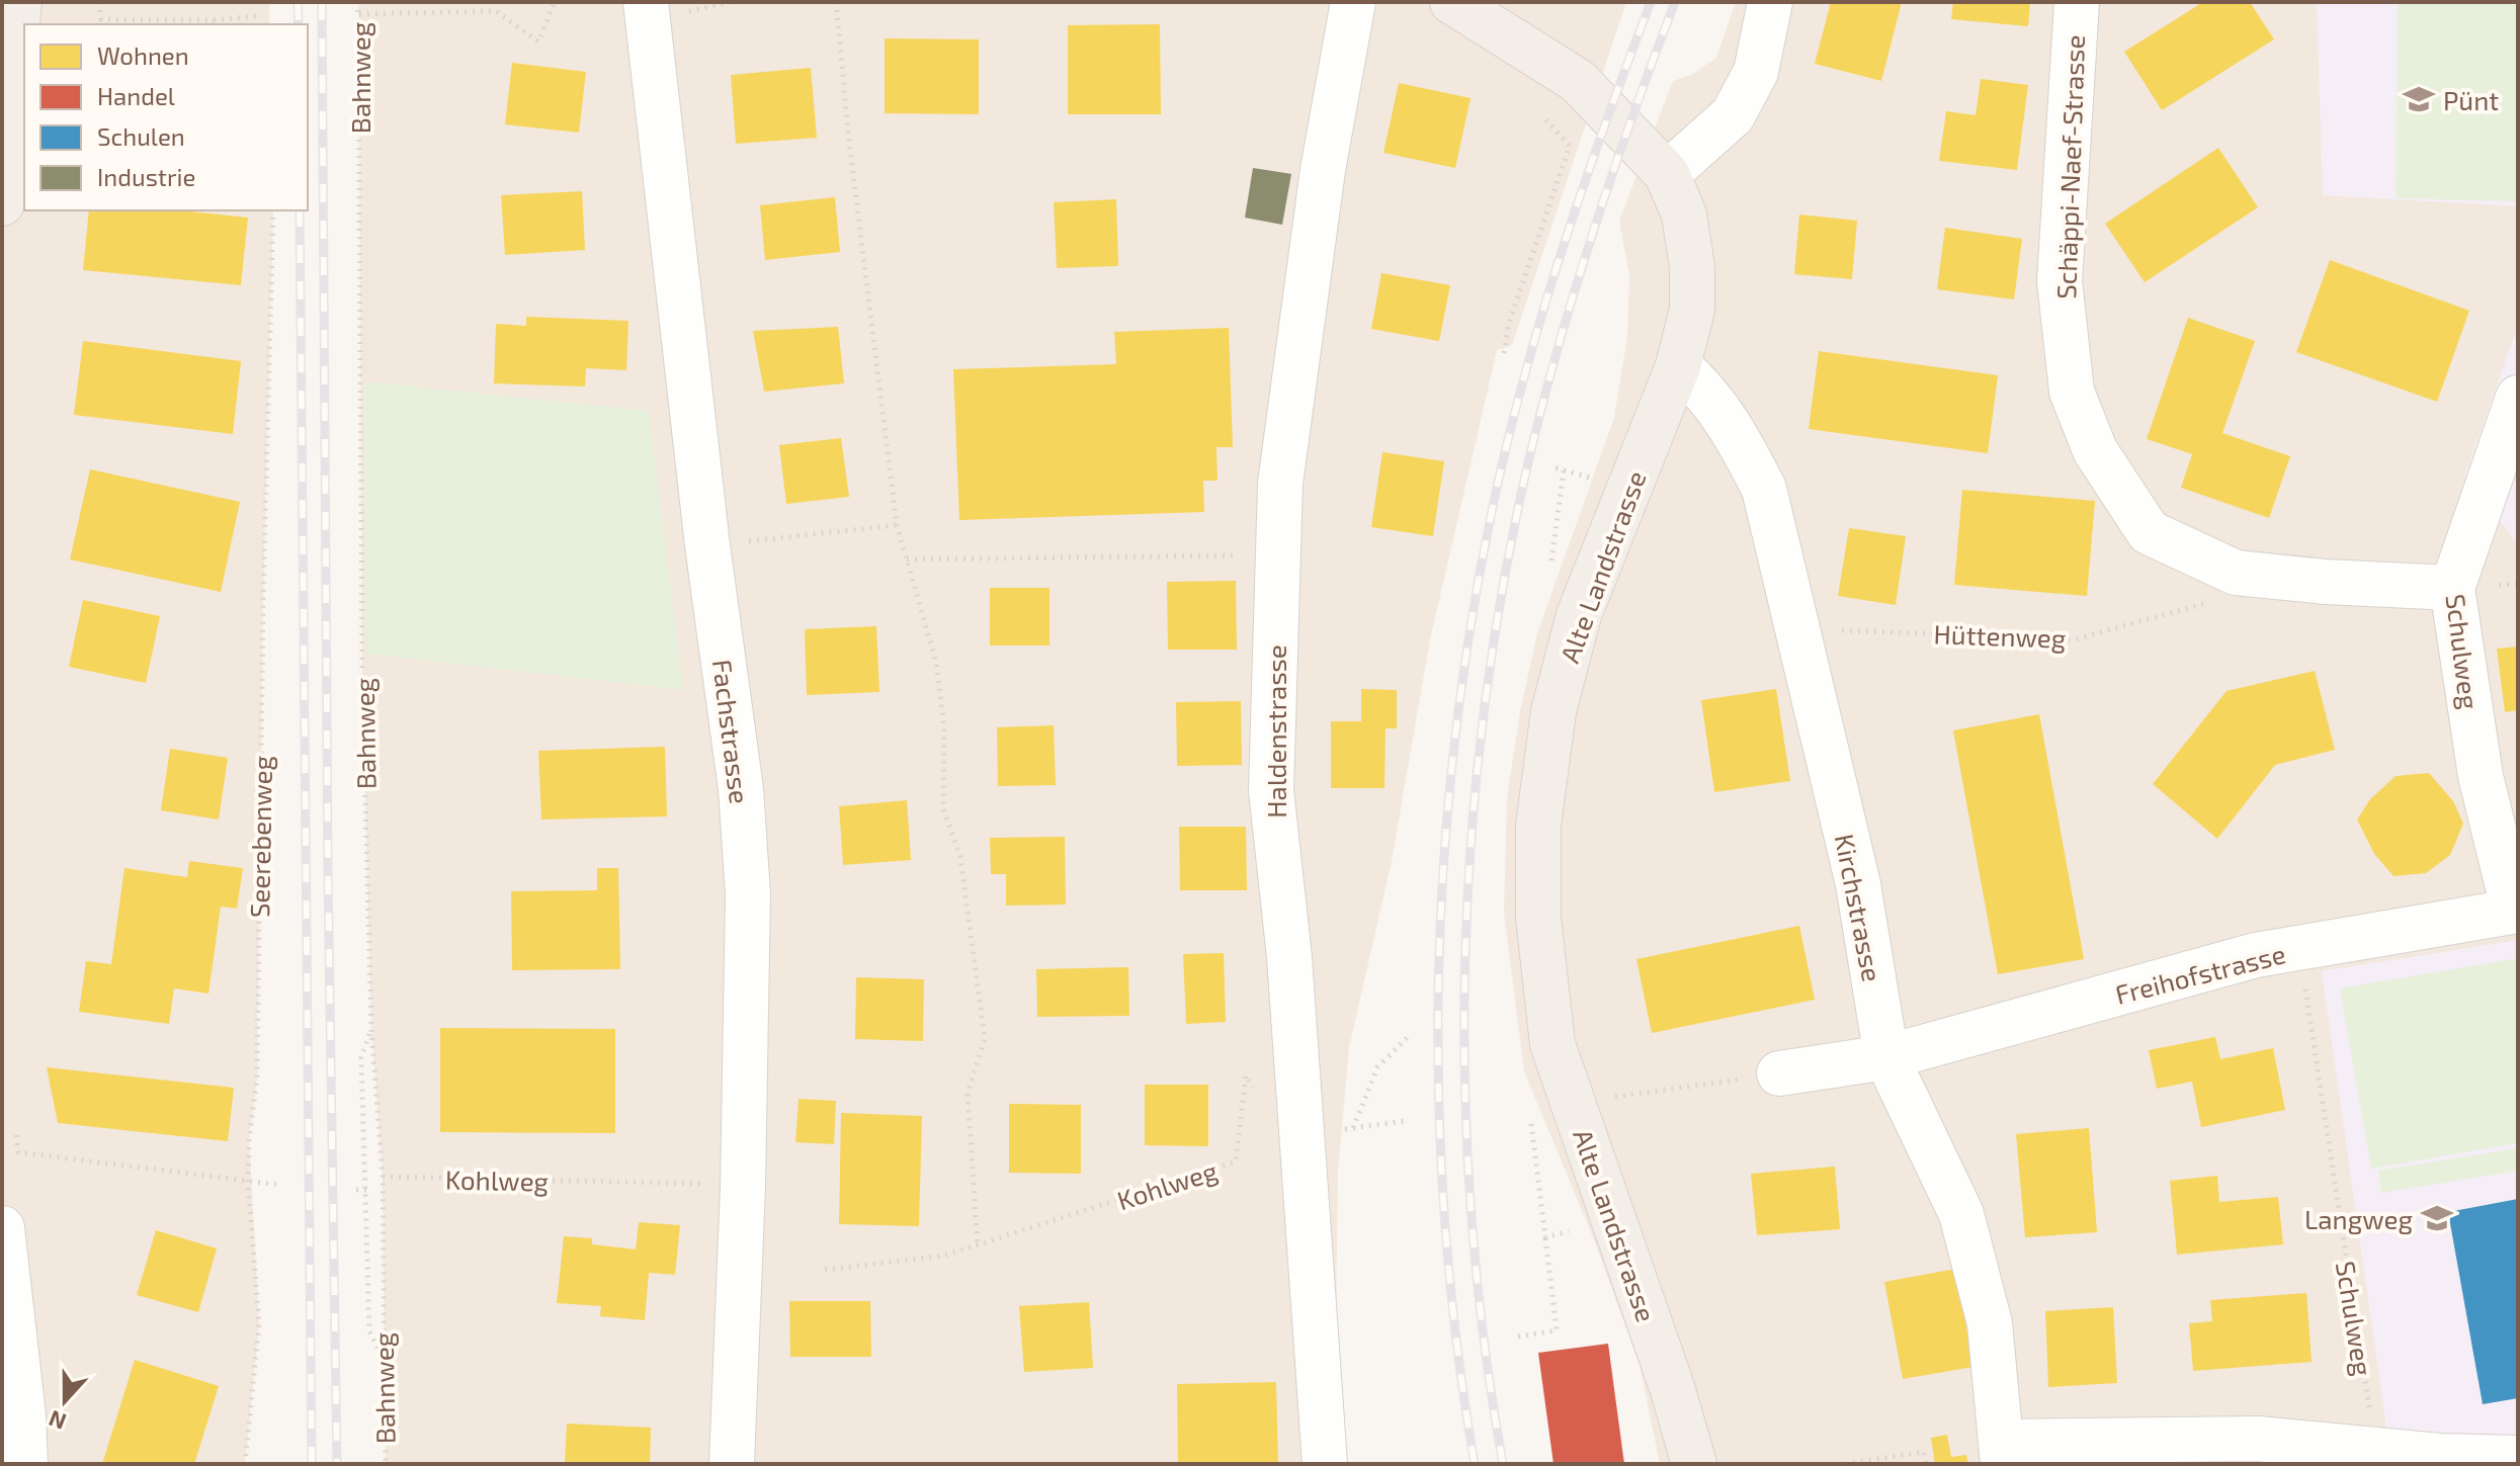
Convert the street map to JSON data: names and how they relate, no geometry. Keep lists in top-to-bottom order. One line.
{"streets":{"main road":["Alte Landstrasse"],"street":["Schäppi-Naef-Strasse","Schulweg","Fachstrasse","Haldenstrasse","Kirchstrasse","Freihofstrasse"],"path":["Bahnweg","Hüttenweg","Seerebenweg","Kohlweg"]},"crossings":[["Bahnweg","Kohlweg"],["Schäppi-Naef-Strasse","Hüttenweg"],["Schäppi-Naef-Strasse","Schulweg"],["Alte Landstrasse","Kirchstrasse"],["Hüttenweg","Kirchstrasse"],["Schulweg","Freihofstrasse"],["Haldenstrasse","Kohlweg"],["Kirchstrasse","Freihofstrasse"]],"places":{"school or university":["Pünt","Langweg"]},"legend":["Wohnen","Handel","Schulen","Industrie"],"north":"bottom"}
